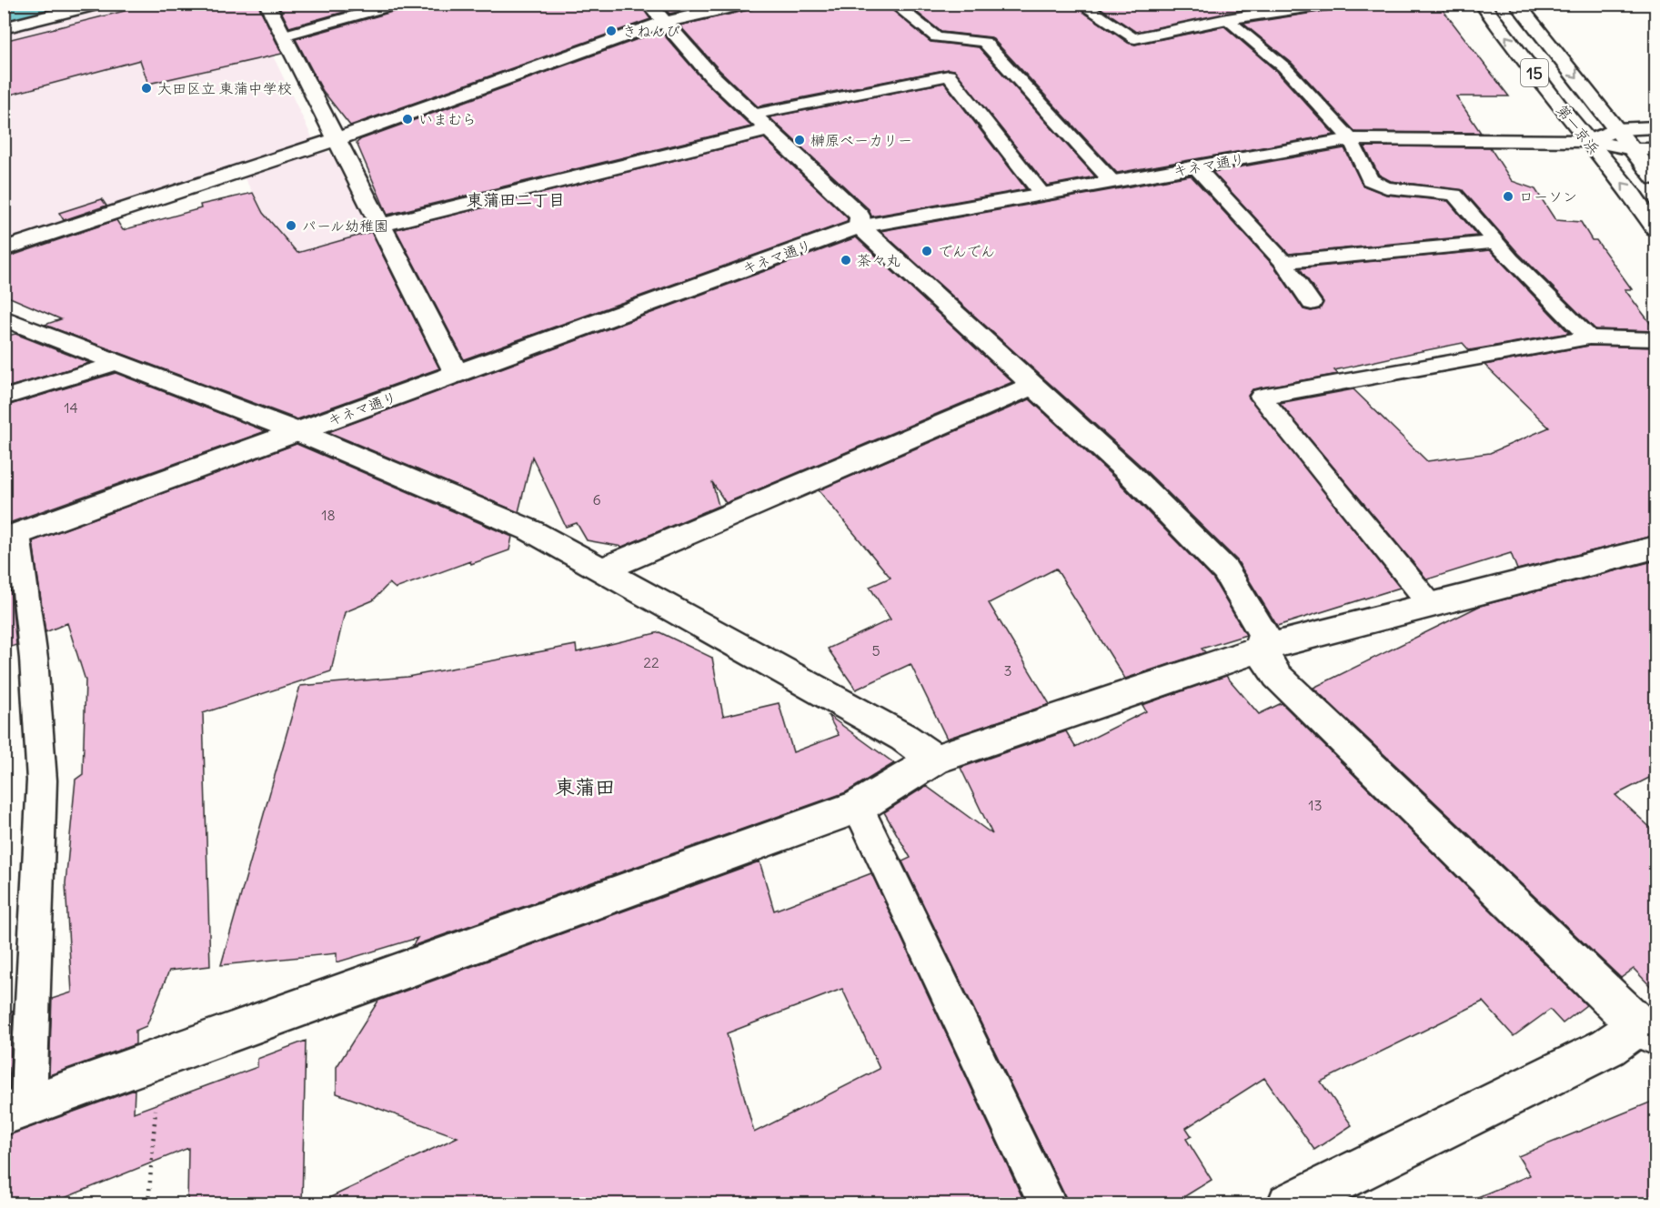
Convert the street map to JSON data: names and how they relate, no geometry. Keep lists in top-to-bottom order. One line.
{"streets":{"main road":["15","第一京浜","キネマ通り"]},"crossings":[["第一京浜","キネマ通り"]],"districts":["東蒲田二丁目","東蒲田"],"places":["きねんび","大田区立 東蒲中学校","いまむら","榊原ベーカリー","ローソン","パール幼稚園","でんでん","茶々丸"],"house_numbers":["14","6","18","5","22","3","13"]}
